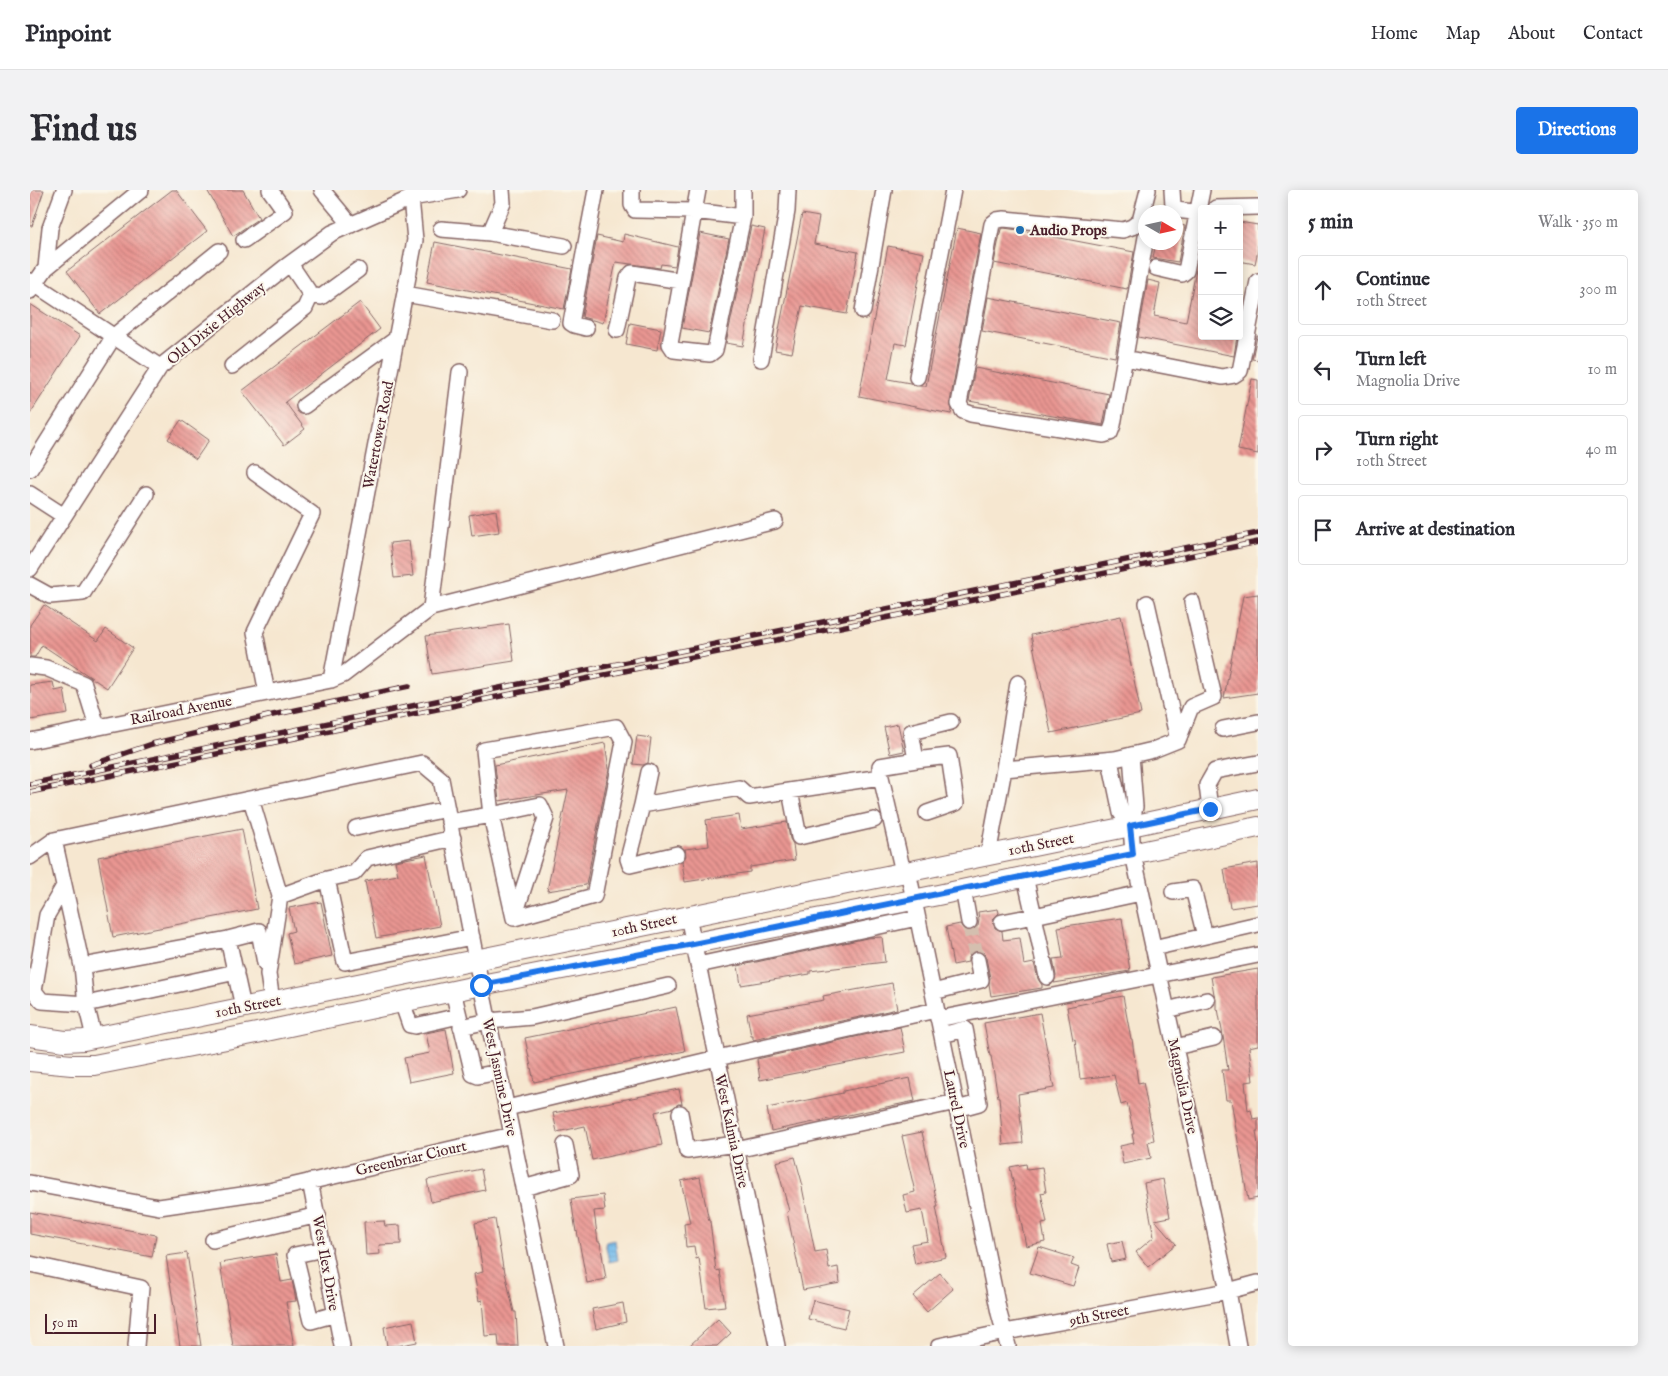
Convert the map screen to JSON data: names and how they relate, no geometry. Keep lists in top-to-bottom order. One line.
{"streets":{"main road":["10th Street"],"street":["Old Dixie Highway","Watertower Road","Railroad Avenue","West Jasmine Drive","Magnolia Drive","Laurel Drive","West Kalmia Drive","Greenbriar Ciourt","West Ilex Drive","9th Street"]},"crossings":[["Old Dixie Highway","Watertower Road"],["Watertower Road","Railroad Avenue"],["10th Street","West Jasmine Drive"],["10th Street","Magnolia Drive"],["10th Street","Laurel Drive"],["10th Street","West Kalmia Drive"],["West Jasmine Drive","Greenbriar Ciourt"],["Magnolia Drive","9th Street"],["Laurel Drive","9th Street"],["Greenbriar Ciourt","West Ilex Drive"]],"places":["Audio Props"],"scale_bar":"50 m","north":"right","page":{"header":"Pinpoint","nav":["Home","Map","About","Contact"],"buttons":"Directions","title":"Find us","heading":["5 min","Walk · 350 m"],"map_buttons":["+","−"],"list":[["Continue","10th Street","300 m"],["Turn left","Magnolia Drive","10 m"],["Turn right","10th Street","40 m"],"Arrive at destination"],"scale":"50 m"}}
